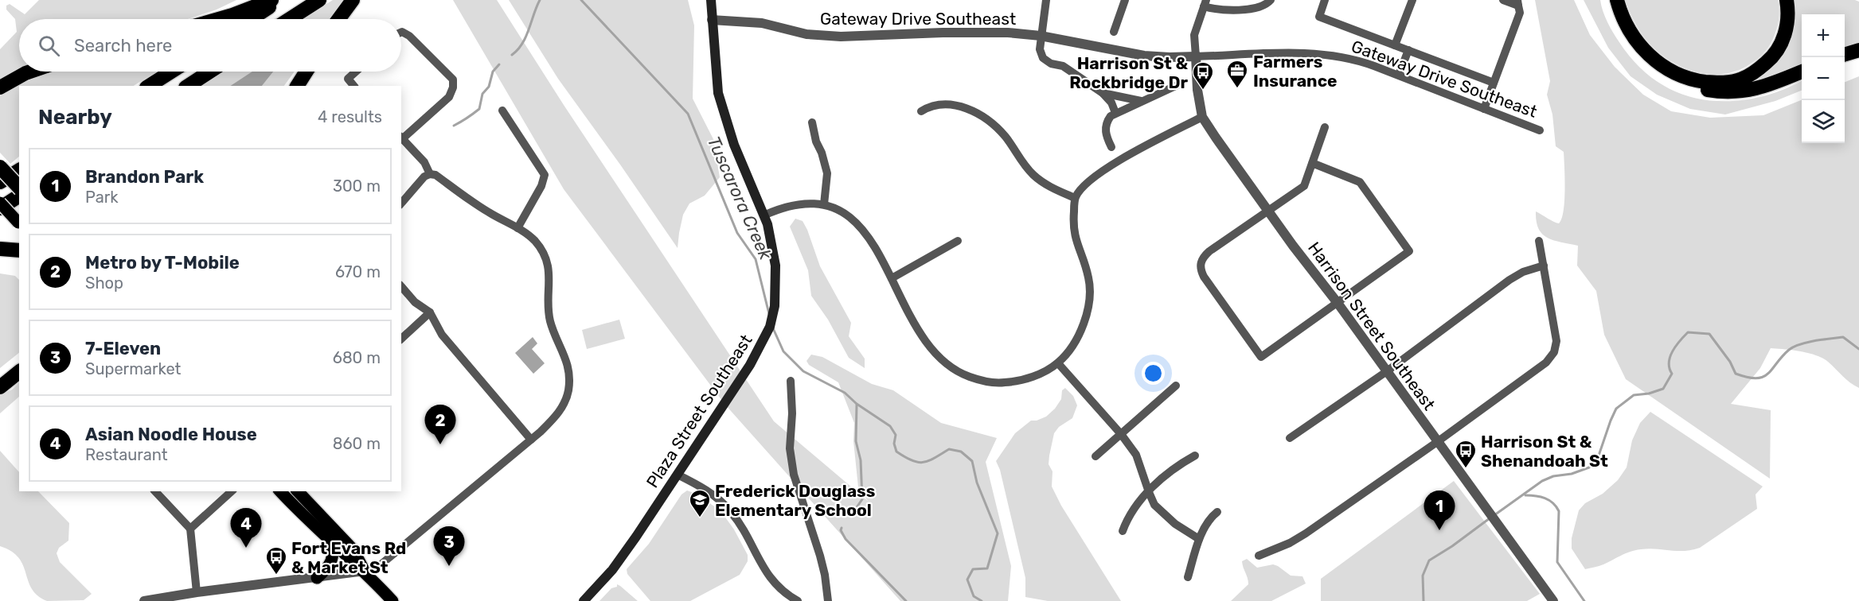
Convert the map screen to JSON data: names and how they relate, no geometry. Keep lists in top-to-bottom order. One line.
{"streets":{"main road":["Plaza Street Southeast"],"street":["Gateway Drive Southeast","Harrison Street Southeast"]},"crossings":[["Gateway Drive Southeast","Harrison Street Southeast"],["Gateway Drive Southeast","Plaza Street Southeast"]],"water":["Tuscarora Creek"],"places":{"office":["Farmers Insurance"],"bus stop":["Harrison St & Rockbridge Dr","Harrison St & Shenandoah St","Fort Evans Rd & Market St"],"school or university":["Frederick Douglass Elementary School"]},"page":{"map_buttons":["+","−"],"search":"Search here","heading":["Nearby","4 results"],"list":[{"mark":"1","name":"Brandon Park","note":"Park","value":"300 m"},{"mark":"2","name":"Metro by T-Mobile","note":"Shop","value":"670 m"},{"mark":"3","name":"7-Eleven","note":"Supermarket","value":"680 m"},{"mark":"4","name":"Asian Noodle House","note":"Restaurant","value":"860 m"}],"pins":["2","1","4","3"]}}
